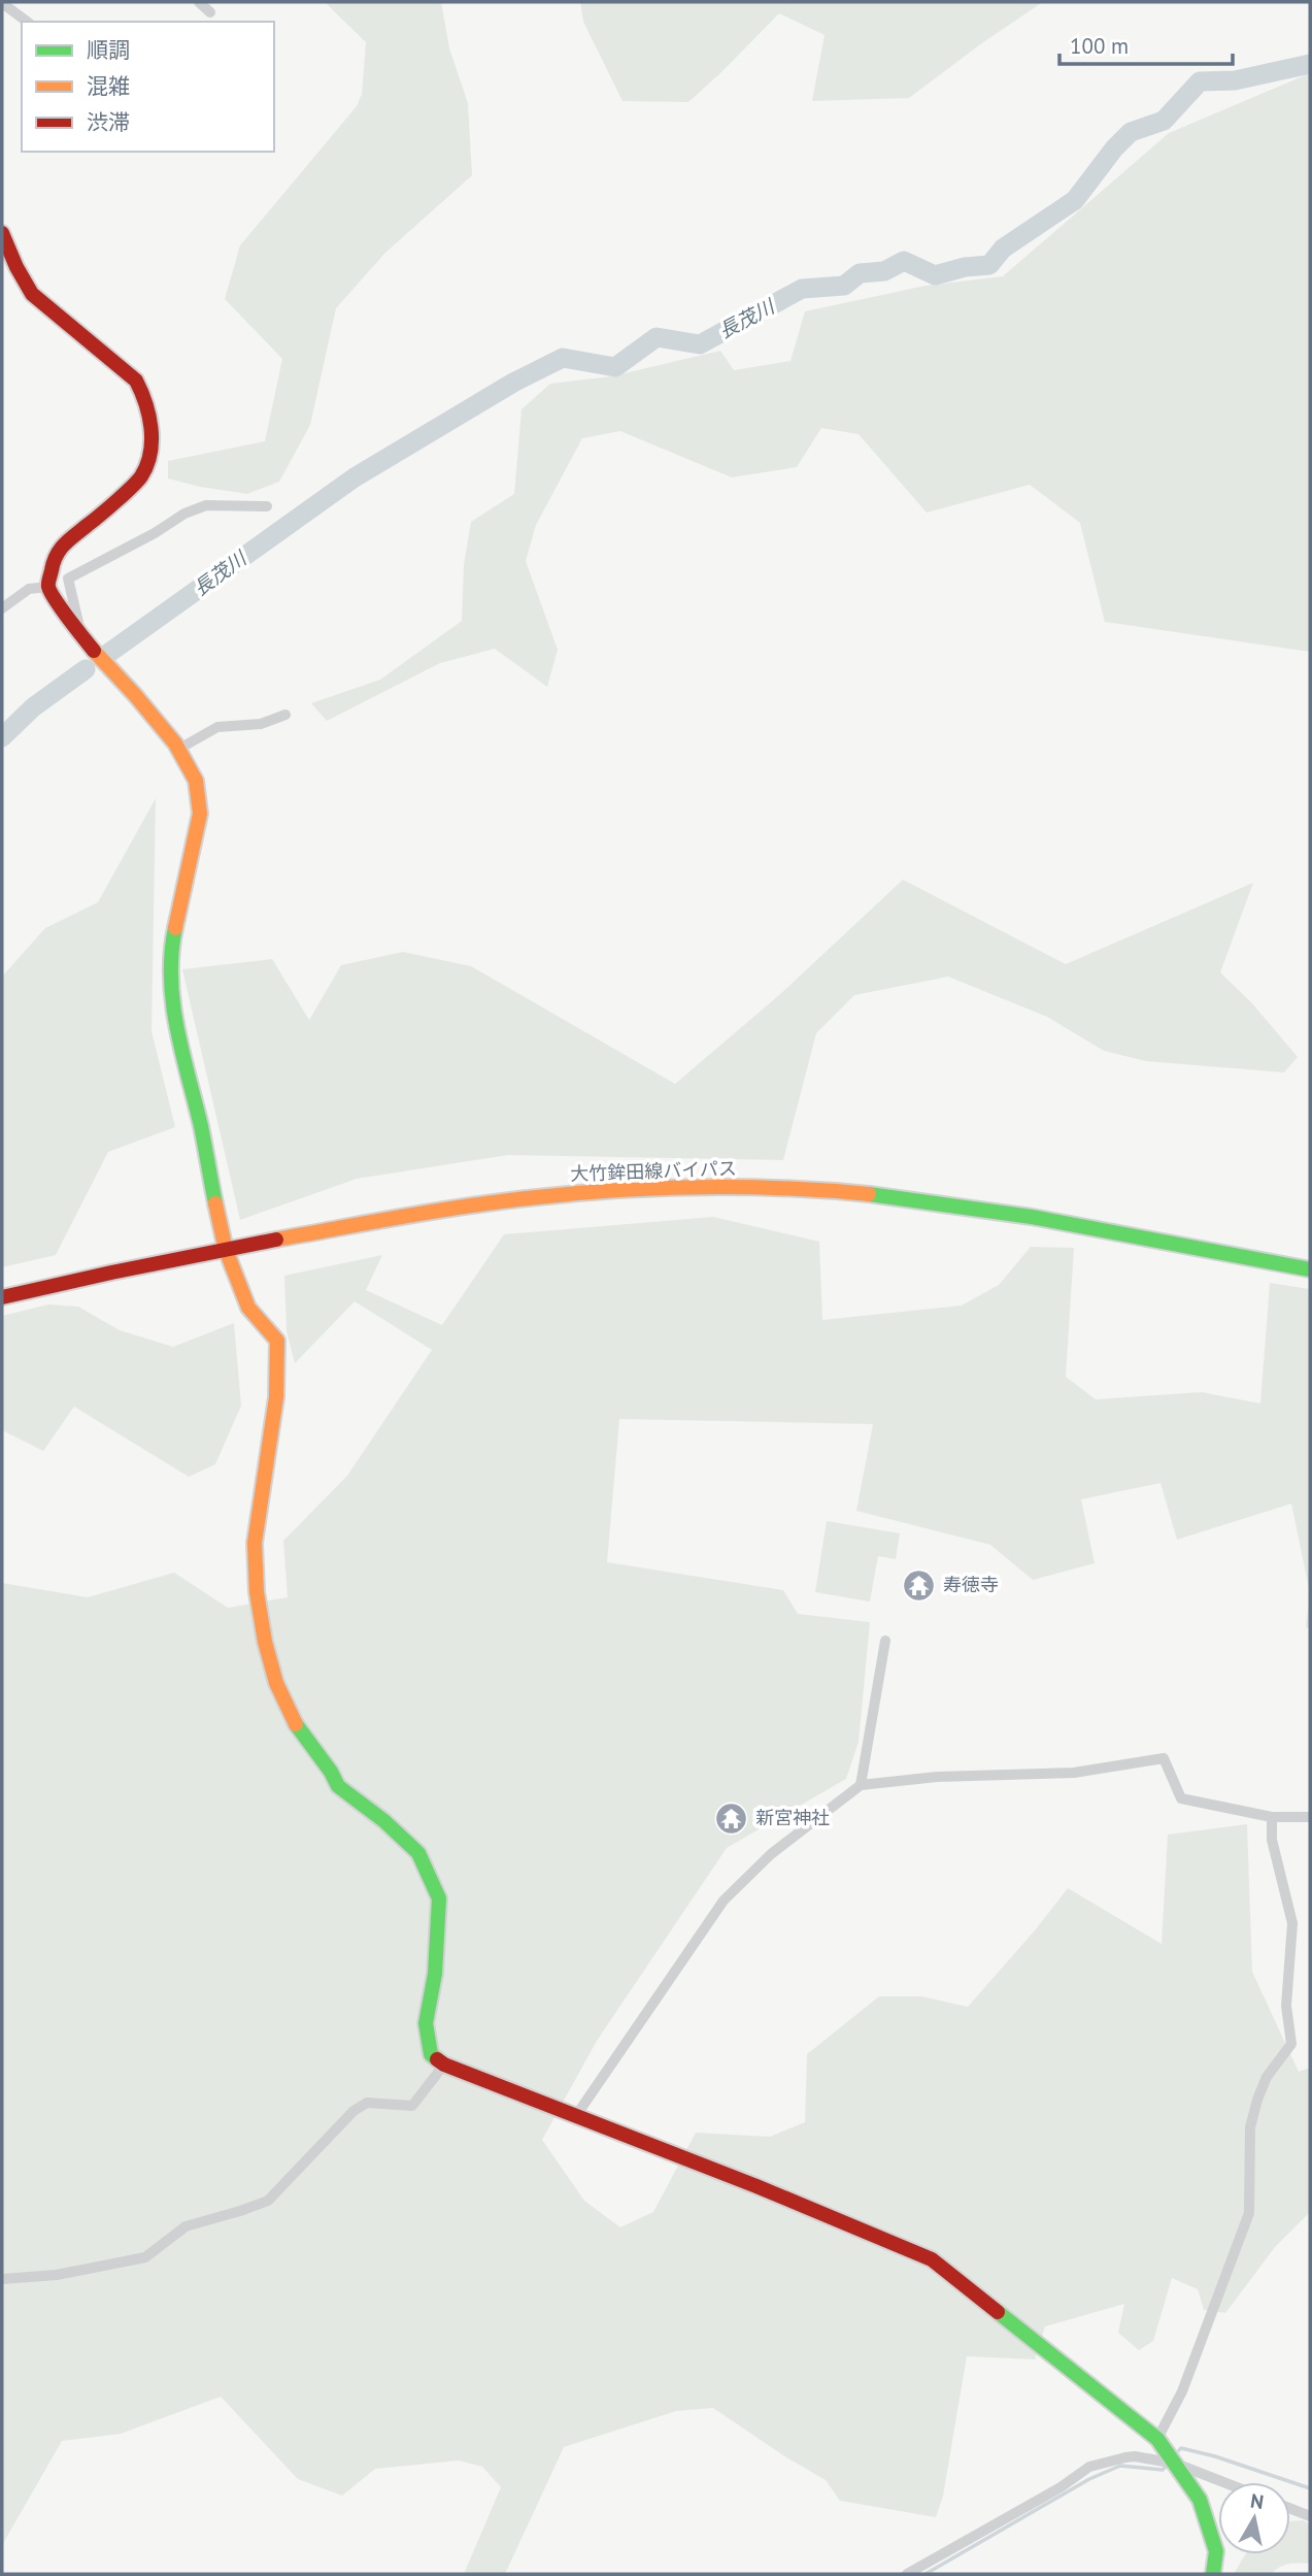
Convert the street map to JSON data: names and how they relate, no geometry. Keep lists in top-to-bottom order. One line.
{"streets":{"street":["大竹鉾田線バイパス"]},"water":["長茂川"],"places":{"temple":["寿徳寺","新宮神社"]},"legend":["順調","混雑","渋滞"],"scale_bar":"100 m","north":"top"}
